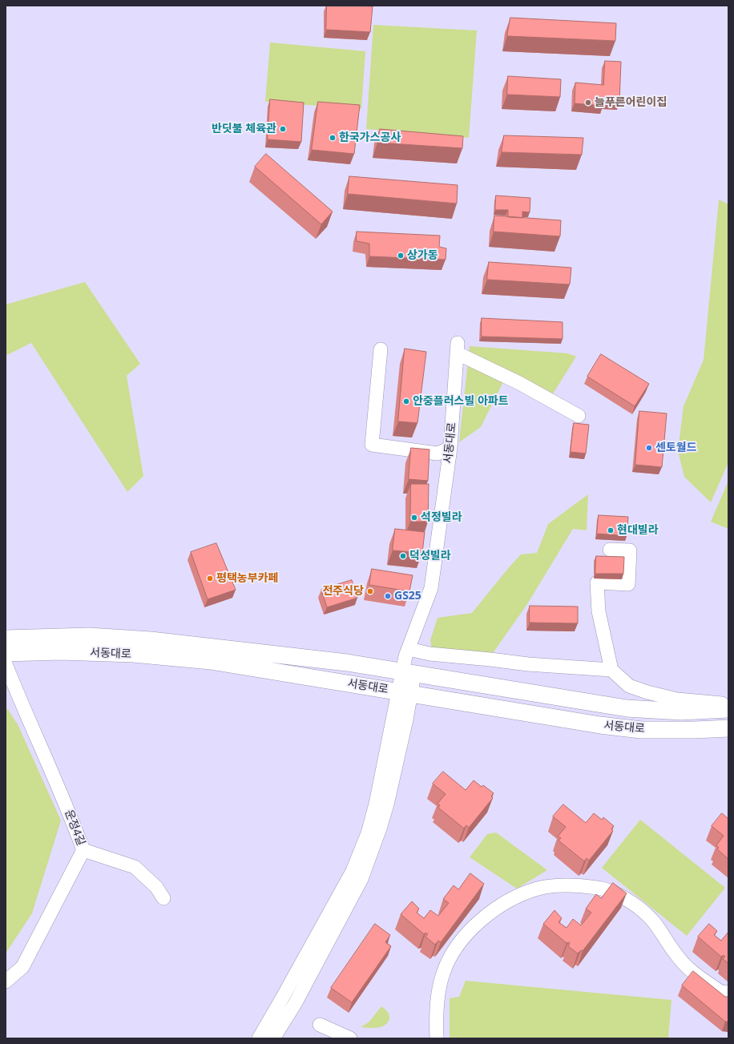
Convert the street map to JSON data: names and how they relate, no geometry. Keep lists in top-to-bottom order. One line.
{"streets":{"main road":["서동대로"],"street":["운정4길"]},"places":["늘푸른어린이집","반딧불 체육관","한국가스공사","상가동","안중플러스빌 아파트","센토월드","석정빌라","현대빌라","덕성빌라","평택농부카페","전주식당","GS25"]}
